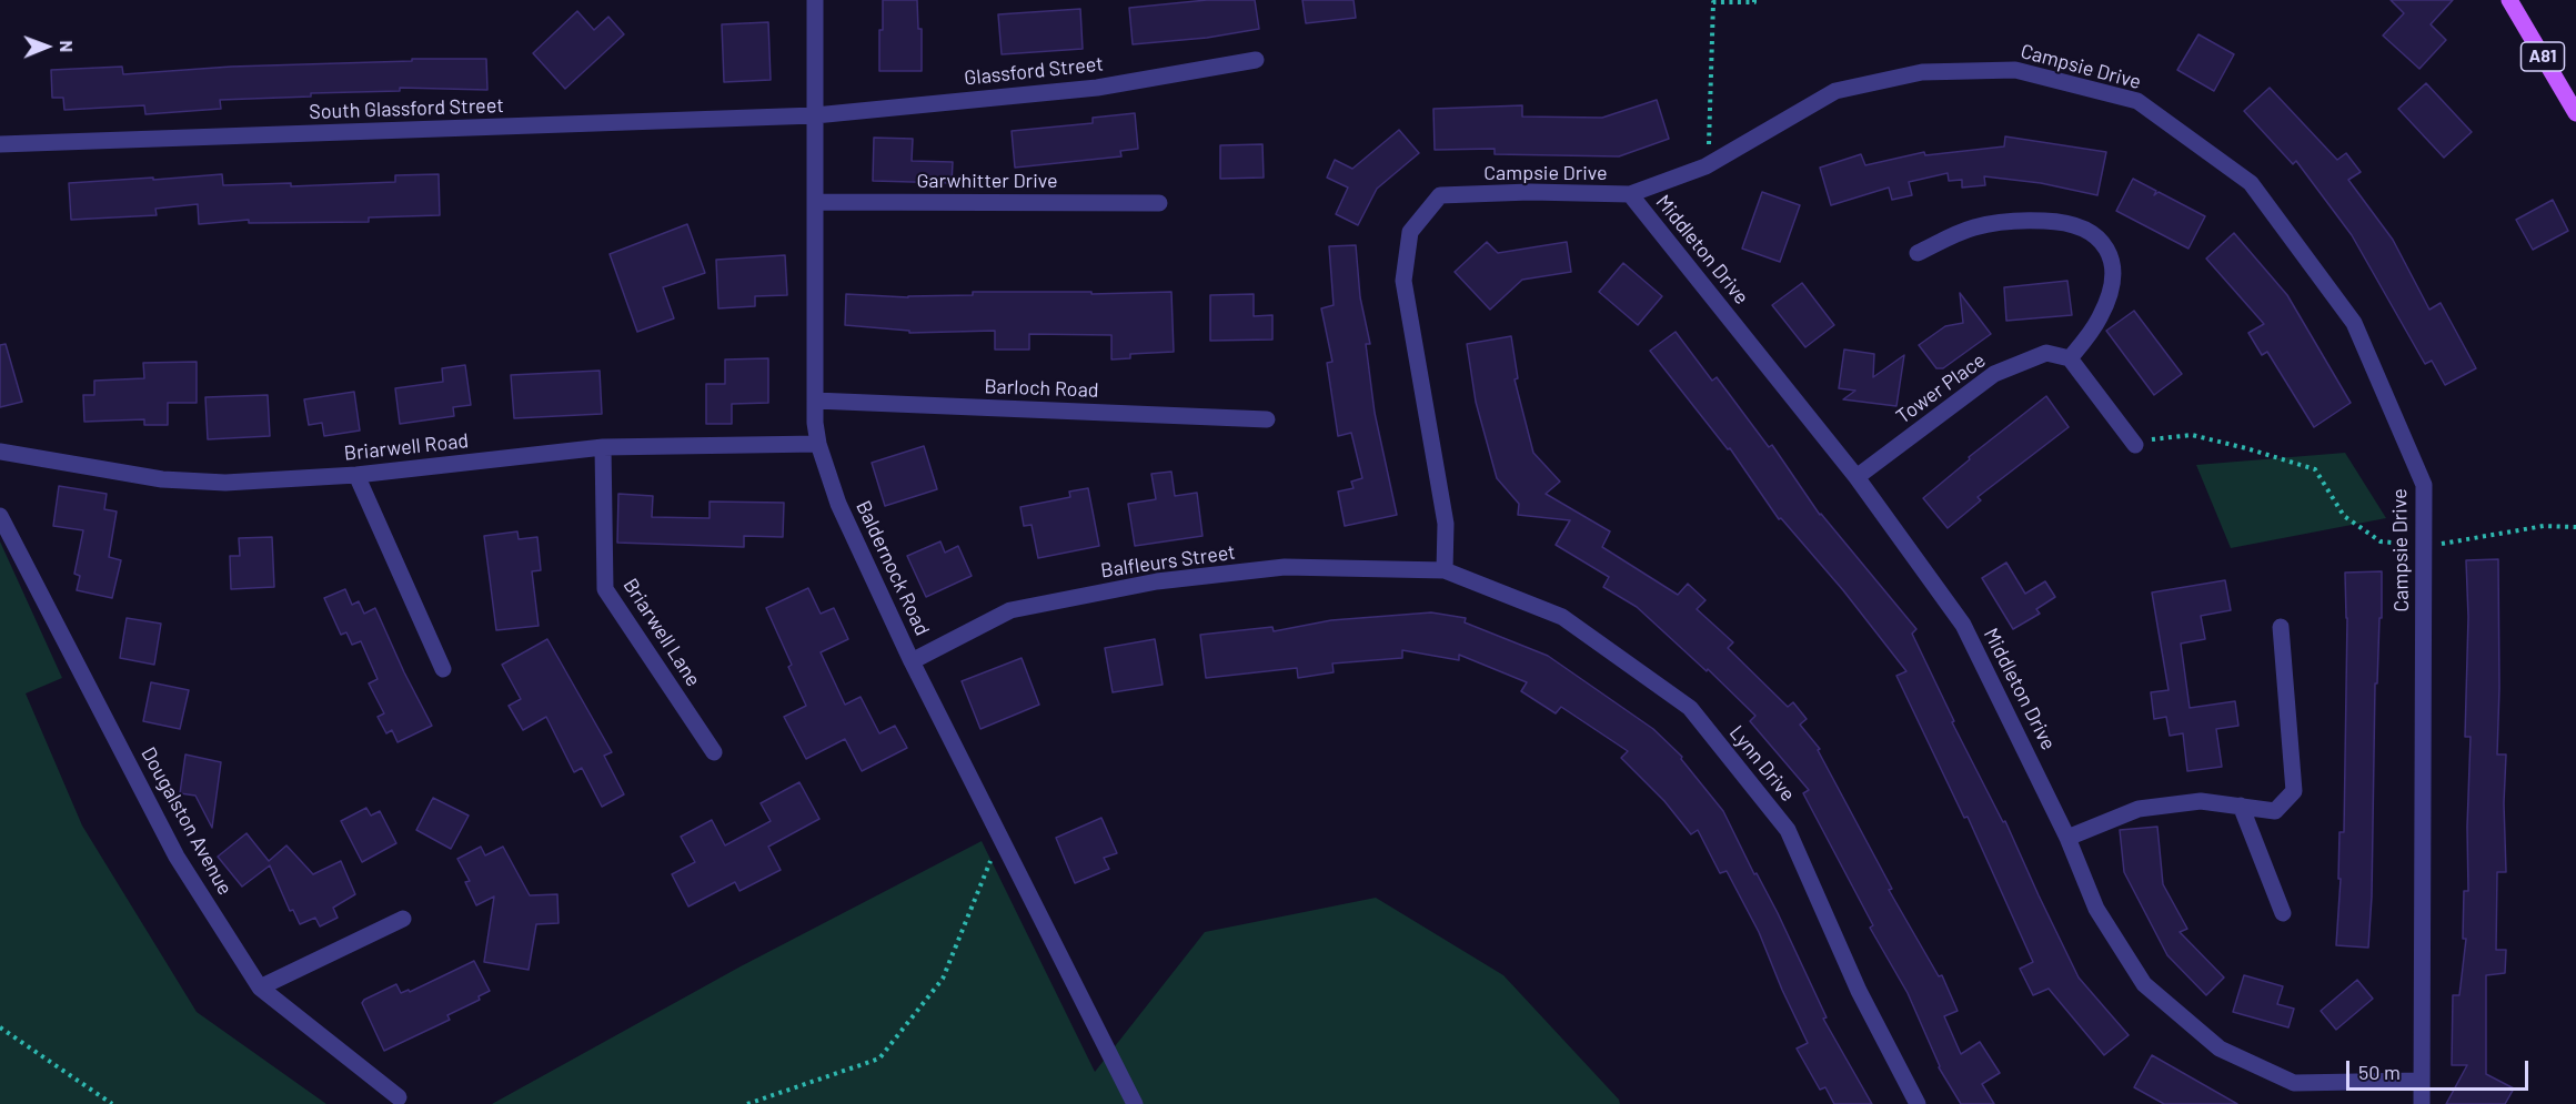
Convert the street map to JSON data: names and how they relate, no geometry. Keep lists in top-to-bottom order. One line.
{"streets":{"main road":["A81"],"street":["Campsie Drive","Glassford Street","South Glassford Street","Garwhitter Drive","Middleton Drive","Barloch Road","Tower Place","Briarwell Road","Balfleurs Street","Baldernock Road","Briarwell Lane","Lynn Drive","Dougalston Avenue"]},"crossings":[["Campsie Drive","Middleton Drive"],["Campsie Drive","Balfleurs Street"],["Campsie Drive","Lynn Drive"],["Glassford Street","South Glassford Street"],["Glassford Street","Baldernock Road"],["South Glassford Street","Baldernock Road"],["Garwhitter Drive","Baldernock Road"],["Middleton Drive","Tower Place"],["Barloch Road","Baldernock Road"],["Briarwell Road","Baldernock Road"],["Briarwell Road","Briarwell Lane"],["Balfleurs Street","Baldernock Road"],["Balfleurs Street","Lynn Drive"]],"scale_bar":"50 m","north":"right"}
